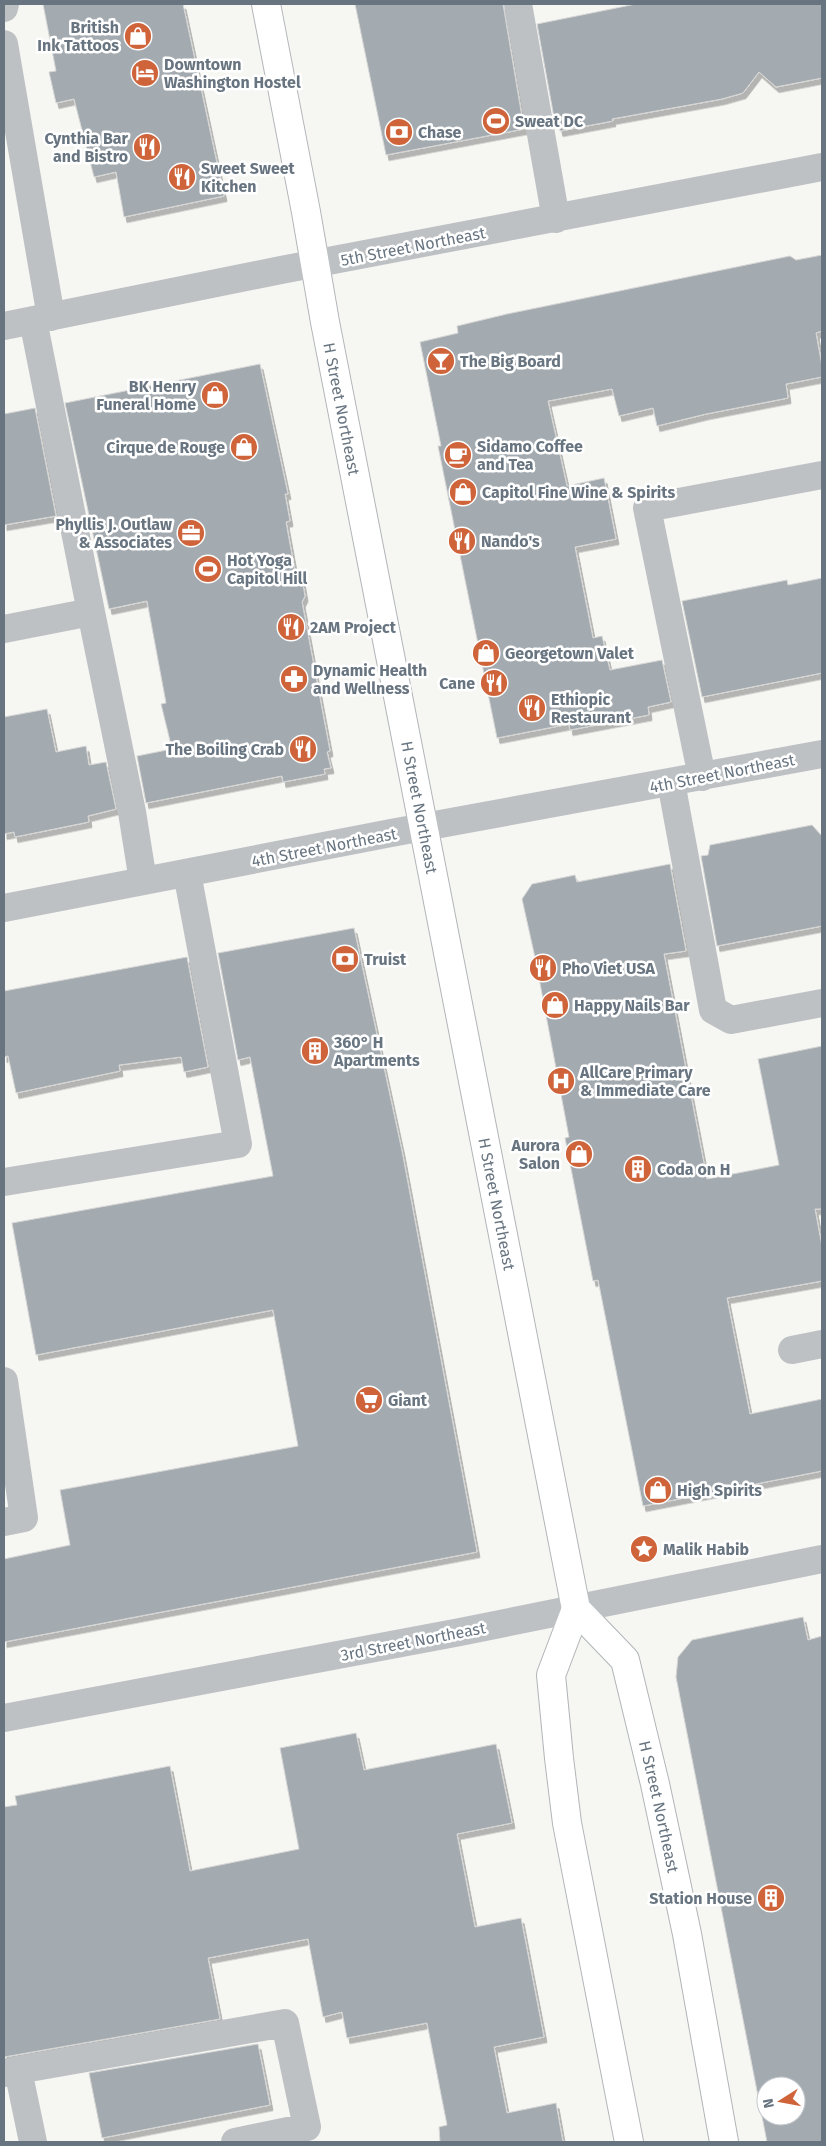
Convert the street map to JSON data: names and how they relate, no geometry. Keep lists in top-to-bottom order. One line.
{"streets":{"main road":["H Street Northeast"],"street":["5th Street Northeast","4th Street Northeast","3rd Street Northeast"]},"crossings":[["5th Street Northeast","H Street Northeast"],["H Street Northeast","4th Street Northeast"],["H Street Northeast","3rd Street Northeast"]],"places":{"shop":["British Ink Tattoos","BK Henry Funeral Home","Cirque de Rouge","Capitol Fine Wine & Spirits","Georgetown Valet","Happy Nails Bar","Aurora Salon","High Spirits"],"hotel":["Downtown Washington Hostel"],"sports":["Sweat DC","Hot Yoga Capitol Hill"],"bank":["Chase","Truist"],"restaurant":["Cynthia Bar and Bistro","Sweet Sweet Kitchen","Nando's","2AM Project","Cane","Ethiopic Restaurant","The Boiling Crab","Pho Viet USA"],"bar":["The Big Board"],"cafe":["Sidamo Coffee and Tea"],"office":["Phyllis J. Outlaw & Associates"],"pharmacy":["Dynamic Health and Wellness"],"building":["360° H Apartments","Coda on H","Station House"],"hospital":["AllCare Primary & Immediate Care"],"supermarket":["Giant"],"place":["Malik Habib"]},"north":"left"}
